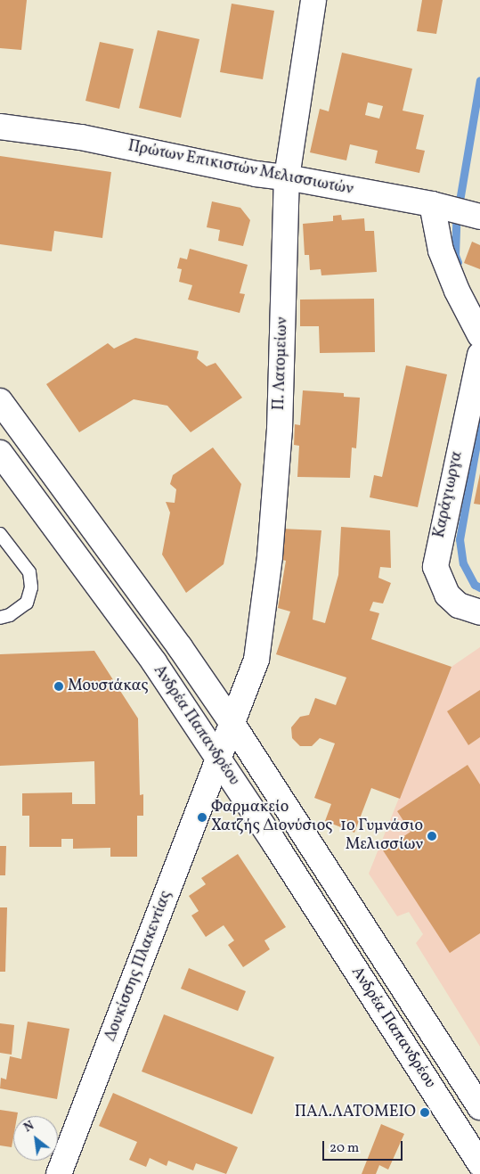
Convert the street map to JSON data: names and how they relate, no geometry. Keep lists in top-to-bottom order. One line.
{"streets":{"street":["Πρώτων Επικιστών Μελισσιωτών","Π. Λατομείων","Καράγιωργα","Ανδρέα Παπανδρέου","Δουκίσσης Πλακεντίας"]},"crossings":[["Πρώτων Επικιστών Μελισσιωτών","Π. Λατομείων"],["Π. Λατομείων","Ανδρέα Παπανδρέου"],["Π. Λατομείων","Δουκίσσης Πλακεντίας"],["Ανδρέα Παπανδρέου","Δουκίσσης Πλακεντίας"]],"places":["Μουστάκας","Φαρμακείο Χατζής Διονύσιος","1ο Γυμνάσιο Μελισσίων","ΠΑΛ.ΛΑΤΟΜΕΙΟ"],"scale_bar":"20 m","north":"top left"}
